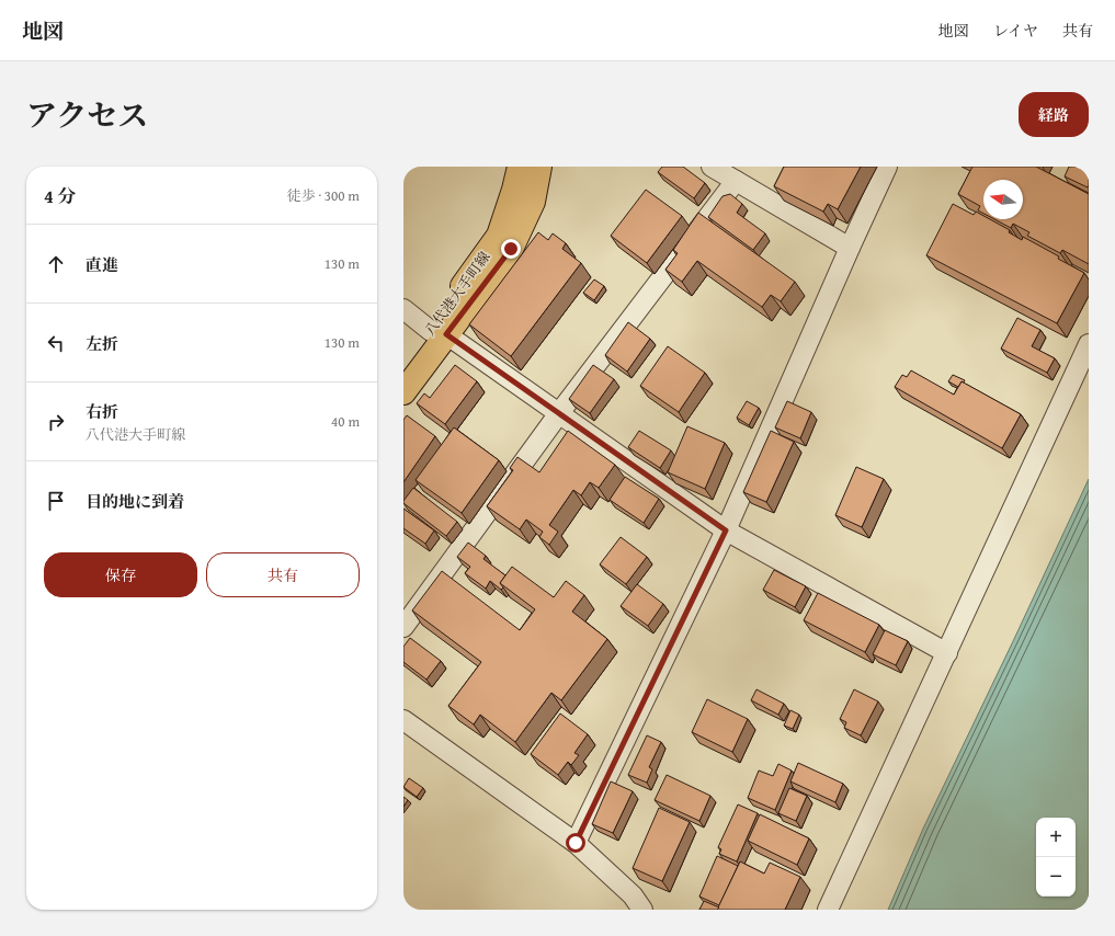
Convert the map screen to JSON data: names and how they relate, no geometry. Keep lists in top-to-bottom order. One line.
{"streets":{"main road":["八代港大手町線"]},"north":"left","page":{"header":"地図","nav":["地図","レイヤ","共有"],"title":"アクセス","buttons":["経路",["保存","共有"]],"heading":["4 分","徒歩 · 300 m"],"list":[["直進","130 m"],["左折","130 m"],["右折","八代港大手町線","40 m"],"目的地に到着"],"map_buttons":["+","−"]}}
